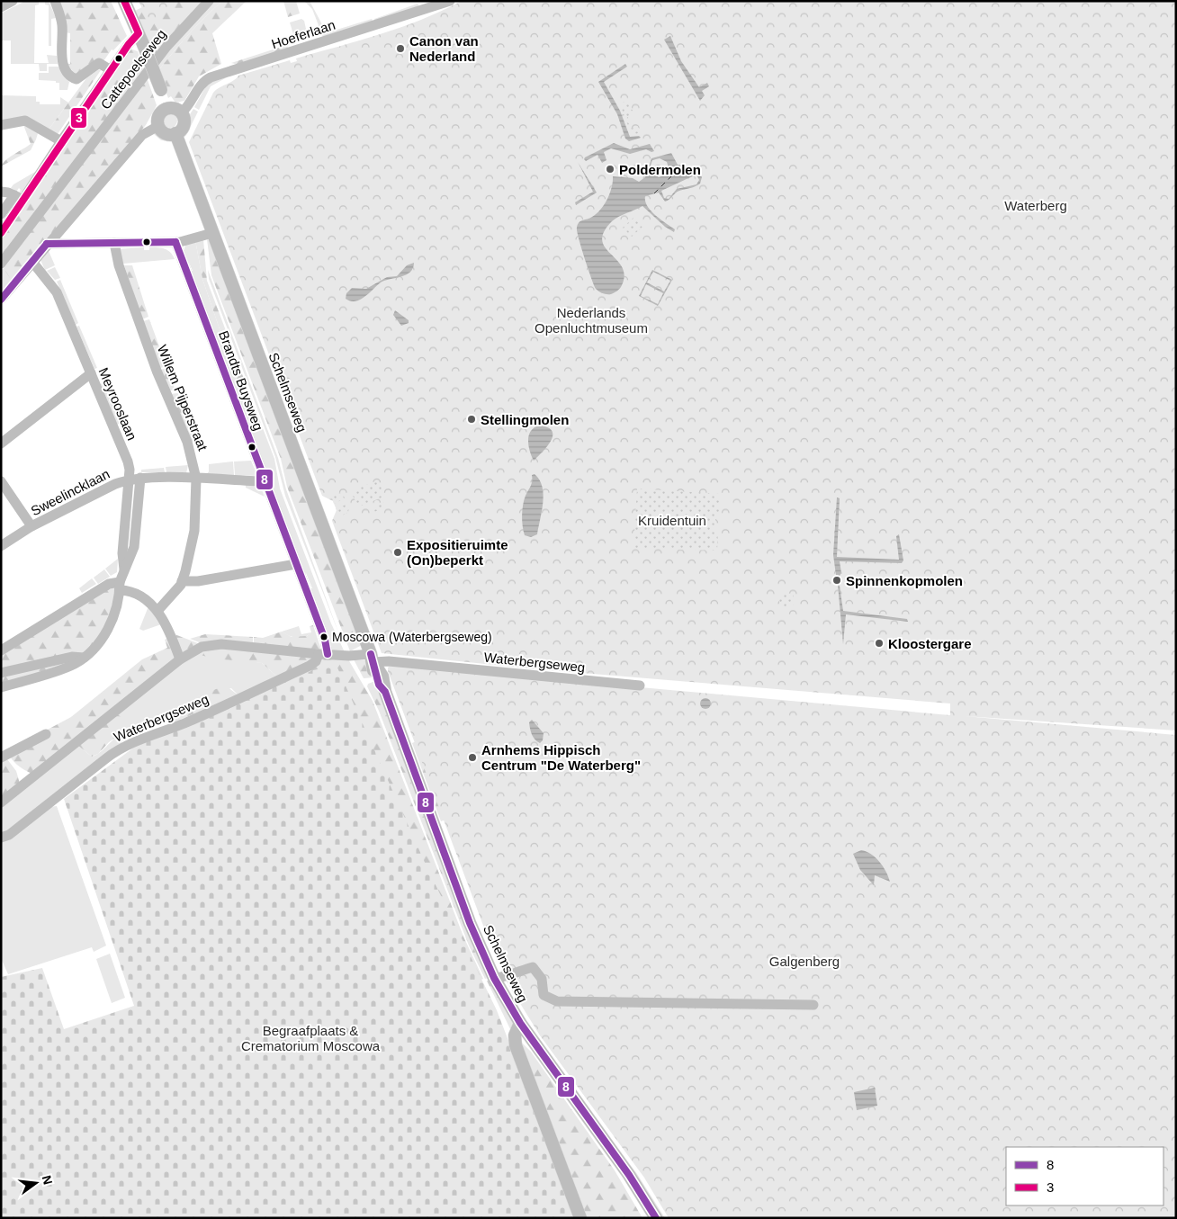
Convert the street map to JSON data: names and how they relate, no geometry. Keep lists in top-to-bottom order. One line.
{"streets":{"main road":["Schelmseweg"],"street":["Hoeferlaan","Cattepoelseweg","Brandts Buysweg","Willem Pijperstraat","Meyrooslaan","Sweelincklaan","Waterbergseweg"]},"crossings":[["Hoeferlaan","Schelmseweg"],["Brandts Buysweg","Sweelincklaan"],["Brandts Buysweg","Waterbergseweg"],["Schelmseweg","Waterbergseweg"],["Willem Pijperstraat","Sweelincklaan"],["Meyrooslaan","Sweelincklaan"]],"parks":["Waterberg","Nederlands Openluchtmuseum","Kruidentuin","Galgenberg","Begraafplaats & Crematorium Moscowa"],"places":["Canon van Nederland","Poldermolen","Stellingmolen","Expositieruimte (On)beperkt","Spinnenkopmolen","Moscowa (Waterbergseweg)","Kloostergare","Arnhems Hippisch Centrum \"De Waterberg\""],"lines":["transit line 3","transit line 8"],"legend":["8","3"],"north":"right"}
